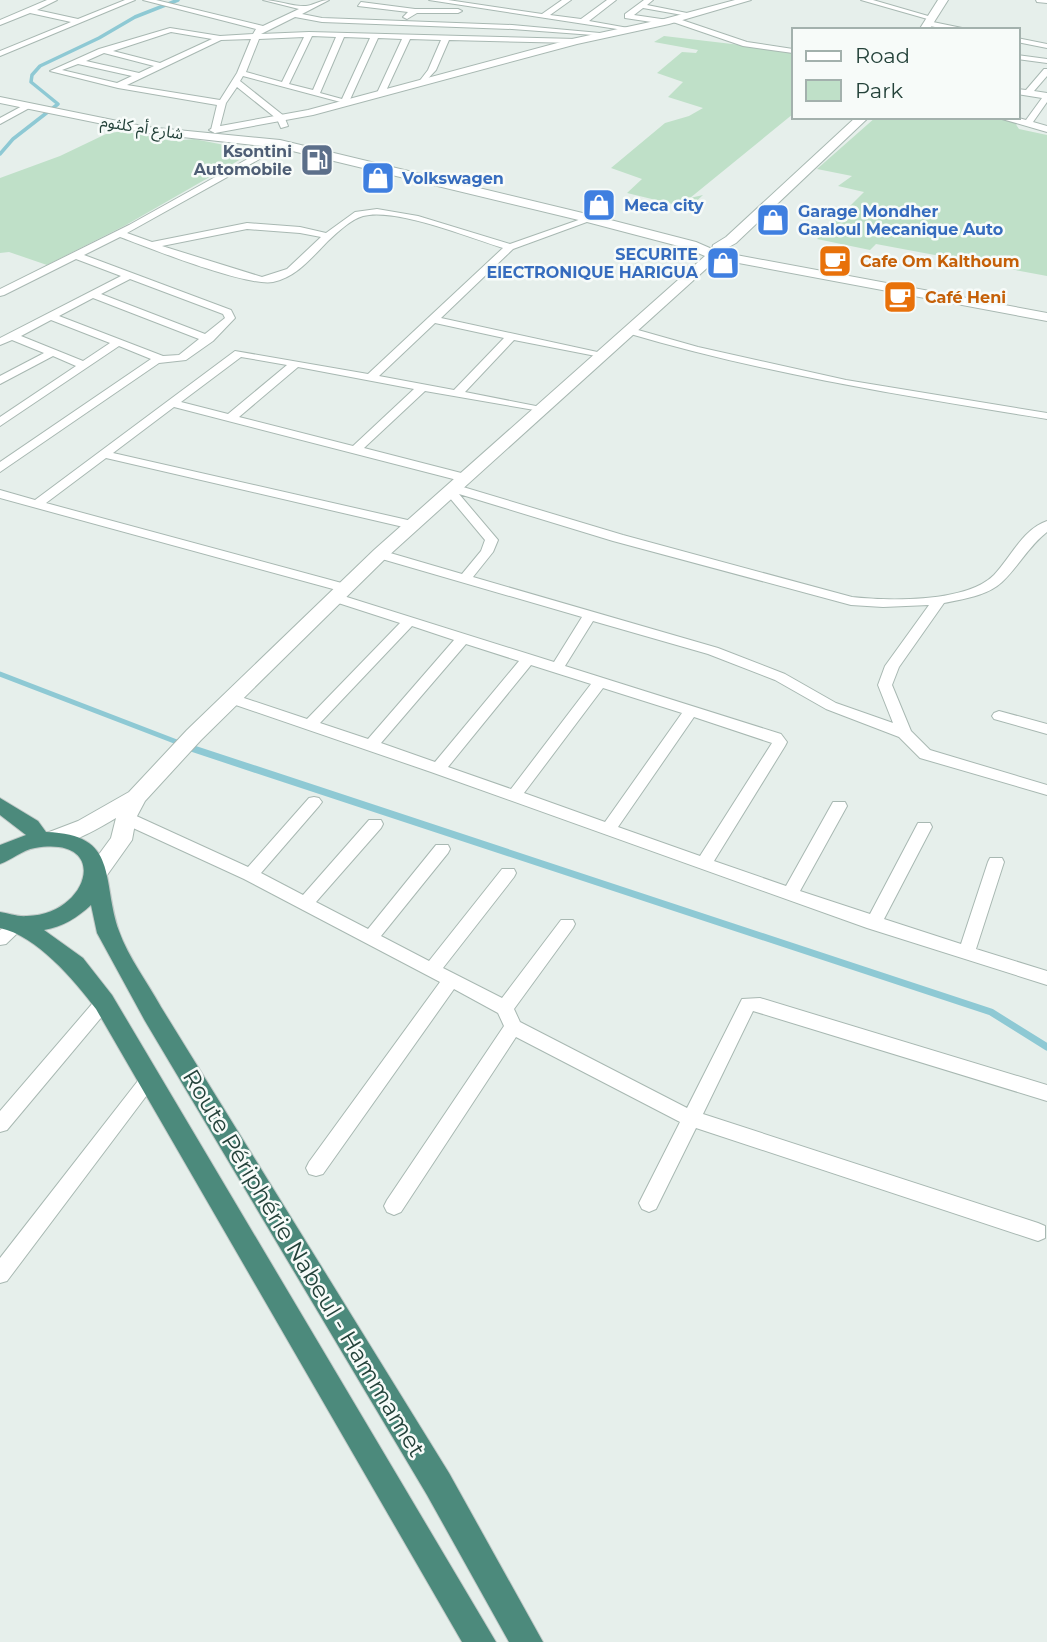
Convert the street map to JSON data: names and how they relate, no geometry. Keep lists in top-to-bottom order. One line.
{"streets":{"highway":["Route Périphérie Nabeul - Hammamet"],"street":["شارع أم كلثوم"]},"places":{"fuel station":["Ksontini Automobile"],"shop":["Volkswagen","Meca city","Garage Mondher Gaaloul Mecanique Auto","SECURITE ElECTRONIQUE HARIGUA"],"cafe":["Cafe Om Kalthoum","Café Heni"]},"legend":["Road","Park"]}
